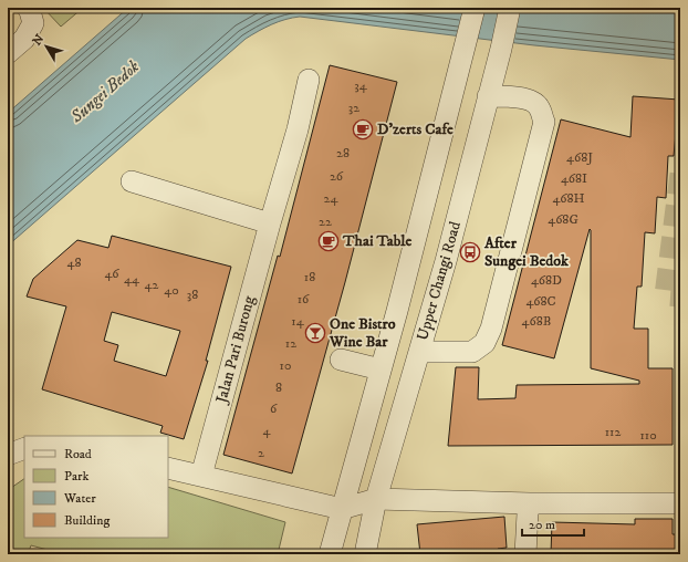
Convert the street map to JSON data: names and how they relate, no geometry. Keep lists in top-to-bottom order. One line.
{"streets":{"street":["Upper Changi Road","Jalan Pari Burong"]},"water":["Sungei Bedok"],"places":{"cafe":["D'zerts Cafe","Thai Table"],"bus stop":["After Sungei Bedok"],"bar":["One Bistro Wine Bar"]},"house_numbers":["34","32","28","468J","26","468I","24","468H","468G","22","48","46","18","44","468D","42","40","38","16","468C","14","468B","12","10","8","6","4","112","110","2"],"legend":["Road","Park","Water","Building"],"scale_bar":"20 m","north":"top left"}
